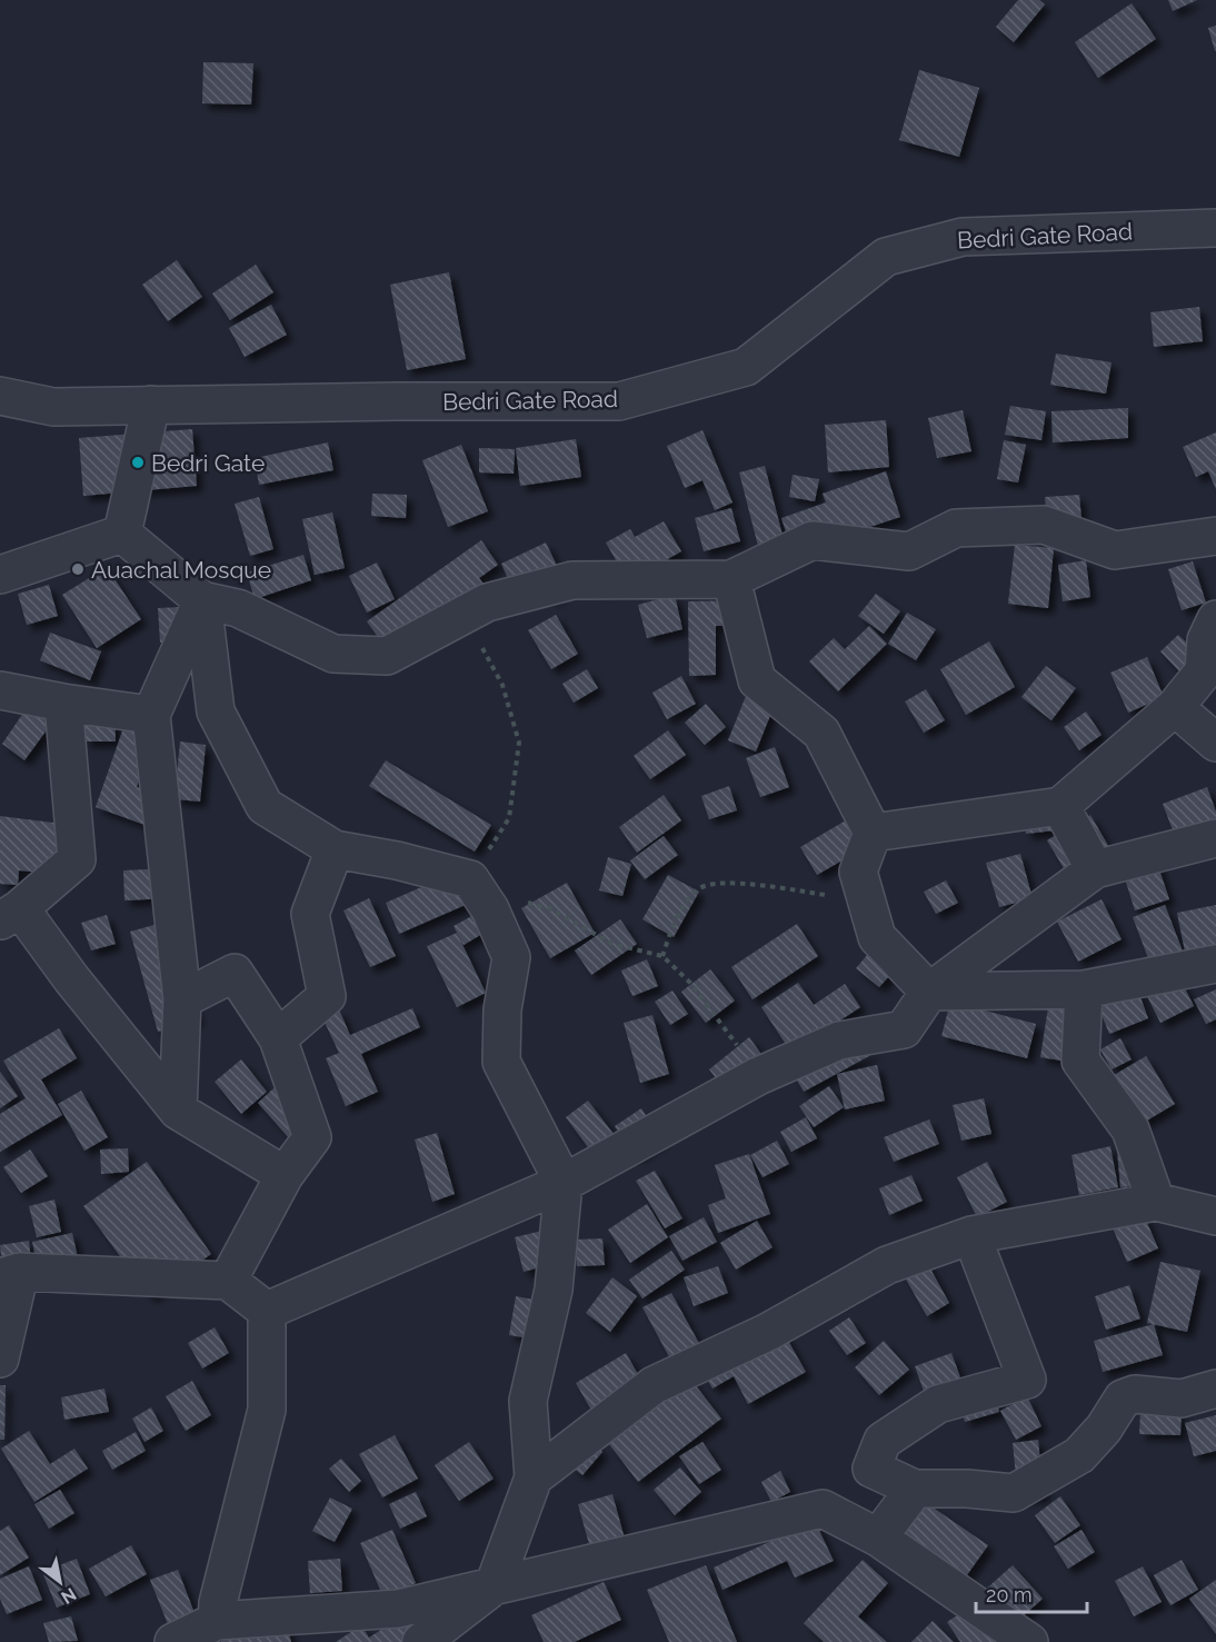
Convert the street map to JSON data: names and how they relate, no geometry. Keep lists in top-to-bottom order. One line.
{"streets":{"street":["Bedri Gate Road"]},"places":["Bedri Gate","Auachal Mosque"],"scale_bar":"20 m","north":"bottom right"}
